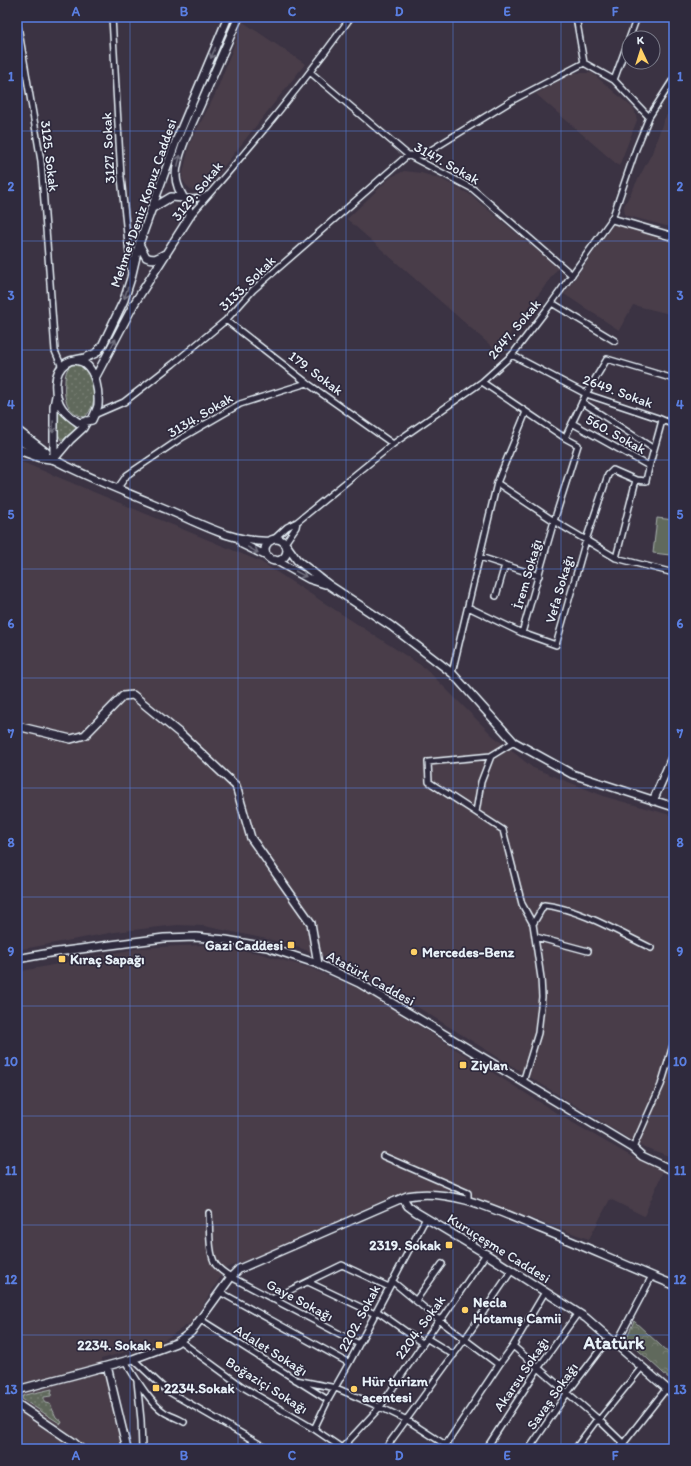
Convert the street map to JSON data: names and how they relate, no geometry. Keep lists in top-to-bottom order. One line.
{"streets":{"street":["3127. Sokak","3125. Sokak","3147. Sokak","3129. Sokak","Mehmet Deniz Kopuz Caddesi","3133. Sokak","2647. Sokak","179. Sokak","2649. Sokak","3134. Sokak","560. Sokak","İrem Sokağı","Vefa Sokağı","Atatürk Caddesi","Kuruçeşme Caddesi","Gaye Sokağı","2202. Sokak","2204. Sokak","Adalet Sokağı","Akarsu Sokağı","Boğaziçi Sokağı","Savaş Sokağı"]},"crossings":[["3127. Sokak","Mehmet Deniz Kopuz Caddesi"],["3125. Sokak","3129. Sokak"],["3125. Sokak","Mehmet Deniz Kopuz Caddesi"],["3125. Sokak","3133. Sokak"],["3147. Sokak","3129. Sokak"],["3147. Sokak","3133. Sokak"],["3147. Sokak","2647. Sokak"],["3129. Sokak","Mehmet Deniz Kopuz Caddesi"],["3129. Sokak","3133. Sokak"],["Mehmet Deniz Kopuz Caddesi","3133. Sokak"],["3133. Sokak","179. Sokak"],["2647. Sokak","179. Sokak"],["2647. Sokak","2649. Sokak"],["179. Sokak","3134. Sokak"],["İrem Sokağı","Vefa Sokağı"],["Kuruçeşme Caddesi","2202. Sokak"],["Kuruçeşme Caddesi","2204. Sokak"],["Kuruçeşme Caddesi","Akarsu Sokağı"],["Kuruçeşme Caddesi","Savaş Sokağı"],["Gaye Sokağı","2202. Sokak"],["2202. Sokak","Adalet Sokağı"],["2202. Sokak","Boğaziçi Sokağı"],["2204. Sokak","Boğaziçi Sokağı"]],"districts":["Atatürk"],"places":{"transit":["Gazi Caddesi","Kıraç Sapağı","Ziylan","2319. Sokak","2234. Sokak","2234.Sokak"],"other":["Mercedes-Benz","Necla Hotamış Camii","Hür turizm acentesi"]},"north":"top","grid":{"columns":["A","B","C","D","E","F"],"rows":["1","2","3","4","5","6","7","8","9","10","11","12","13"]}}
